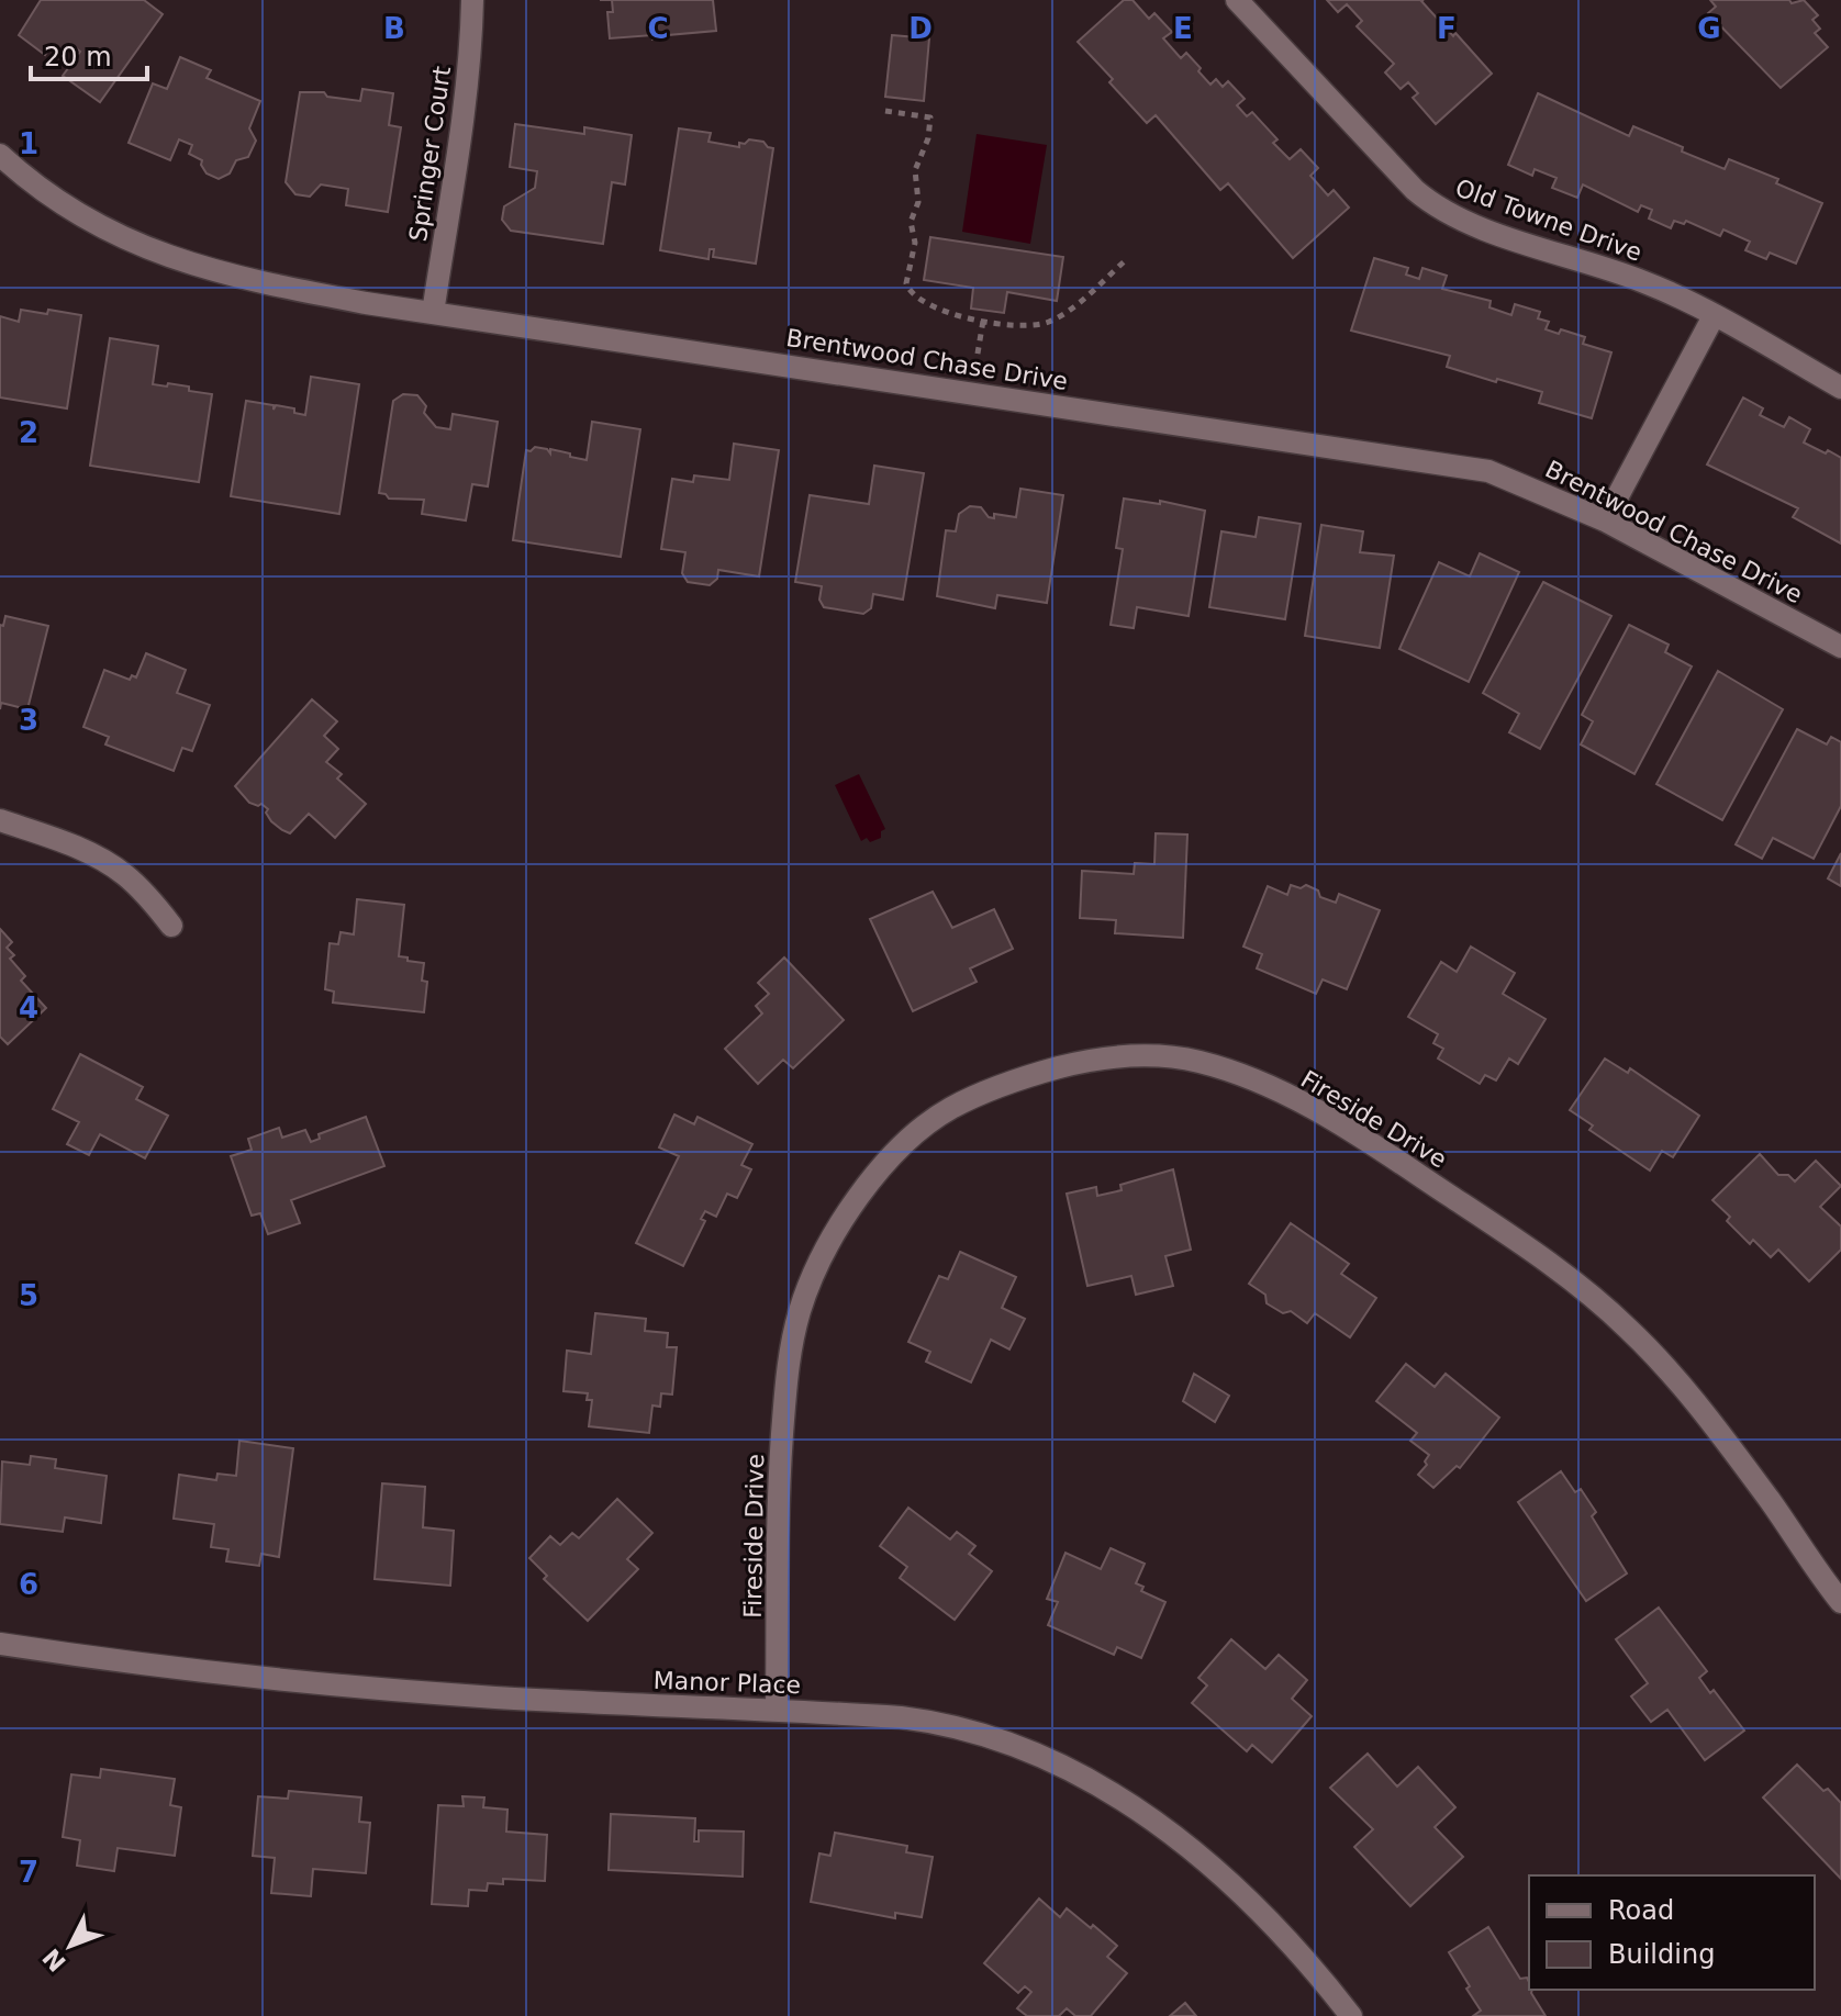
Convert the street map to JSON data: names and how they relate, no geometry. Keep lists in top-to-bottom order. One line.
{"streets":{"street":["Springer Court","Old Towne Drive","Brentwood Chase Drive","Fireside Drive","Manor Place"]},"crossings":[["Springer Court","Brentwood Chase Drive"],["Fireside Drive","Manor Place"]],"legend":["Road","Building"],"scale_bar":"20 m","north":"bottom left","grid":{"columns":["B","C","D","E","F","G"],"rows":["1","2","3","4","5","6","7"]}}
